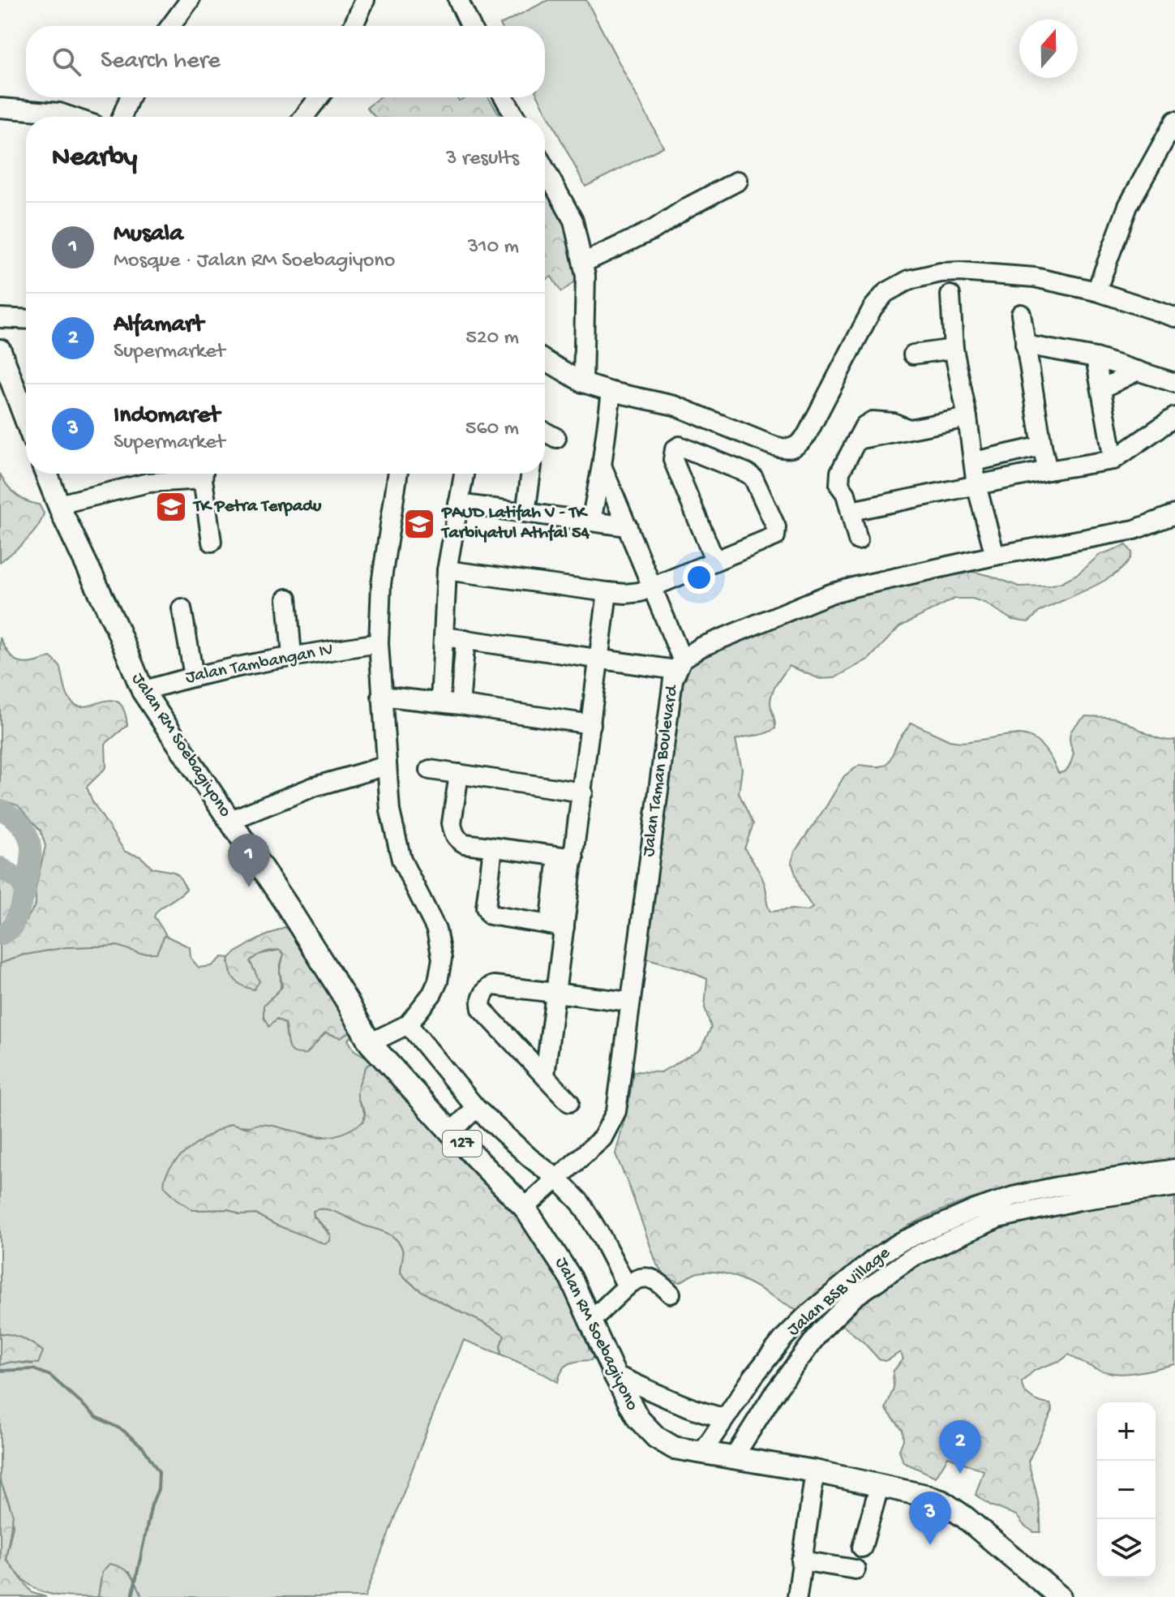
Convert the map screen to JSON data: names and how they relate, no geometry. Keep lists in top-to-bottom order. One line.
{"streets":{"main road":["Jalan RM Soebagiyono","127"],"street":["Jalan Tambangan IV","Jalan Taman Boulevard","Jalan BSB Village"]},"crossings":[["Jalan Tambangan IV","Jalan RM Soebagiyono"],["Jalan RM Soebagiyono","Jalan Taman Boulevard"],["Jalan RM Soebagiyono","Jalan BSB Village"]],"places":{"school or university":["TK Petra Terpadu","PAUD Latifah V - TK Tarbiyatul Athfal 54"]},"north":"top","page":{"search":"Search here","heading":["Nearby","3 results"],"list":[{"mark":"1","name":"Musala","note":"Mosque · Jalan RM Soebagiyono","value":"310 m"},{"mark":"2","name":"Alfamart","note":"Supermarket","value":"520 m"},{"mark":"3","name":"Indomaret","note":"Supermarket","value":"560 m"}],"pins":["1","2","3"],"map_buttons":["+","−"]}}
